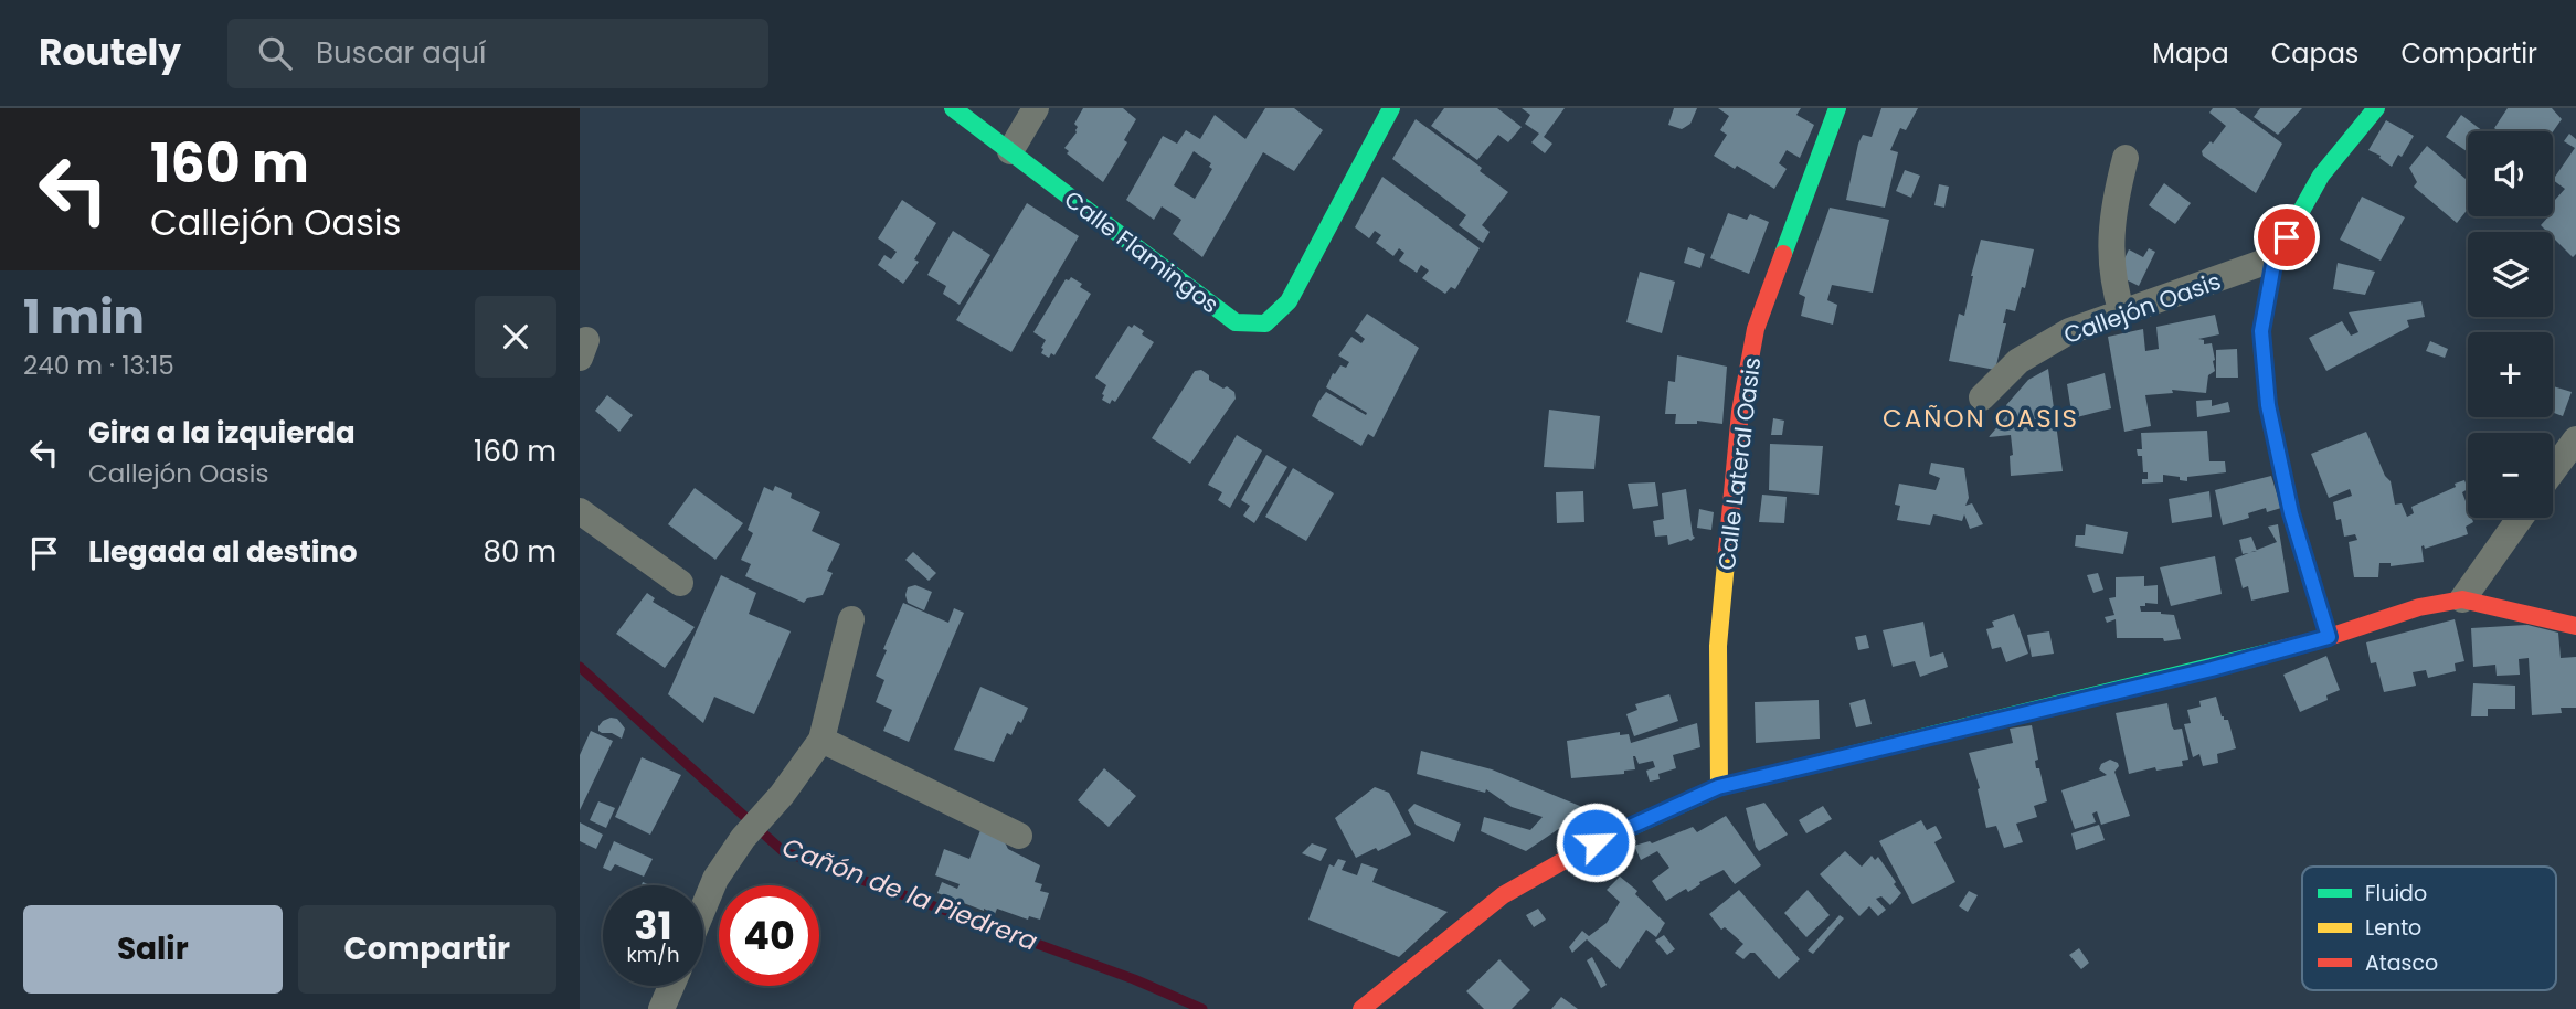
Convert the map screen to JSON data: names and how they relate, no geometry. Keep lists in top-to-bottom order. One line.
{"streets":{"street":["Calle Flamingos","Callejón Oasis","Calle Lateral Oasis"]},"districts":["CAÑON OASIS"],"water":["Cañón de la Piedrera"],"legend":["Fluido","Lento","Atasco"],"page":{"header":"Routely","search":"Buscar aquí","nav":["Mapa","Capas","Compartir"],"turn":["160 m","Callejón Oasis"],"map_buttons":["+","−"],"heading":["1 min","240 m · 13:15"],"list":[{"name":"Gira a la izquierda","note":"Callejón Oasis","value":"160 m"},{"name":"Llegada al destino","value":"80 m"}],"speed":"31 km/h","limit":"40","buttons":["Salir","Compartir"]}}
